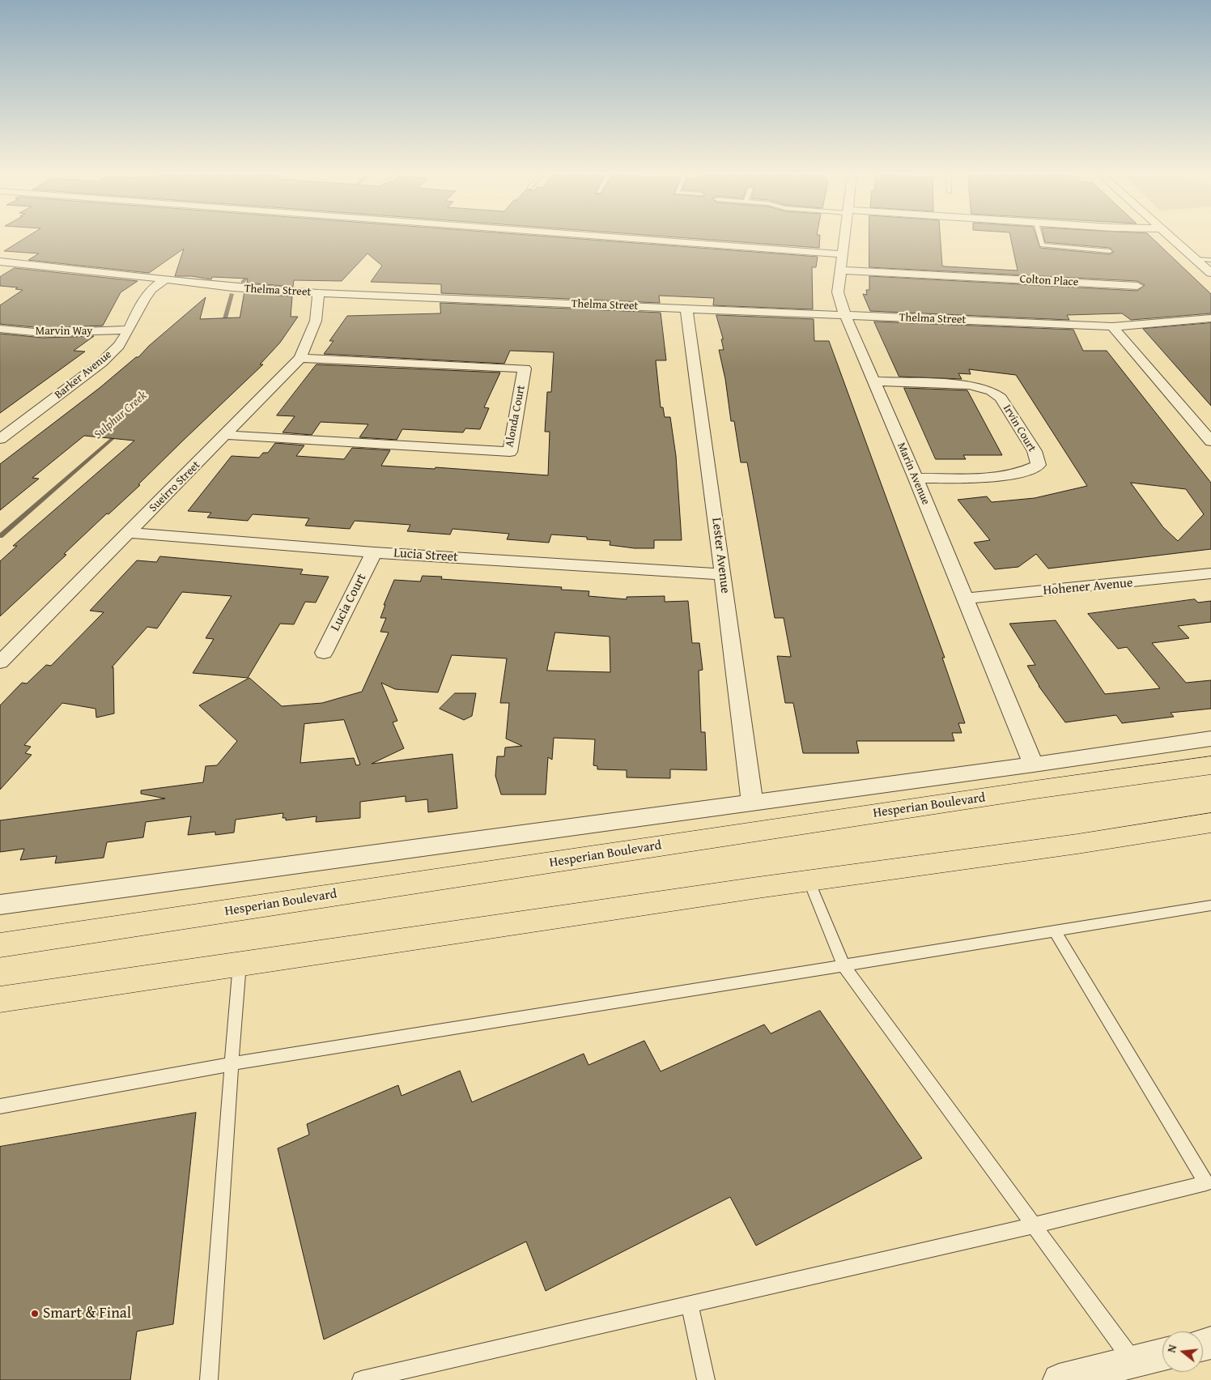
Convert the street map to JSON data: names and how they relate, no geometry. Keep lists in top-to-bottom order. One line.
{"streets":{"main road":["Hesperian Boulevard"],"street":["Colton Place","Thelma Street","Marvin Way","Barker Avenue","Alonda Court","Irvin Court","Marin Avenue","Sueirro Street","Lucia Street","Lester Avenue","Hohener Avenue","Lucia Court"]},"crossings":[["Colton Place","Marin Avenue"],["Thelma Street","Barker Avenue"],["Thelma Street","Marin Avenue"],["Thelma Street","Sueirro Street"],["Thelma Street","Lester Avenue"],["Marvin Way","Barker Avenue"],["Alonda Court","Sueirro Street"],["Irvin Court","Marin Avenue"],["Marin Avenue","Hohener Avenue"],["Marin Avenue","Hesperian Boulevard"],["Sueirro Street","Lucia Street"],["Lucia Street","Lester Avenue"],["Lucia Street","Lucia Court"],["Lester Avenue","Hesperian Boulevard"]],"water":["Sulphur Creek"],"places":["Smart & Final"],"north":"left"}
